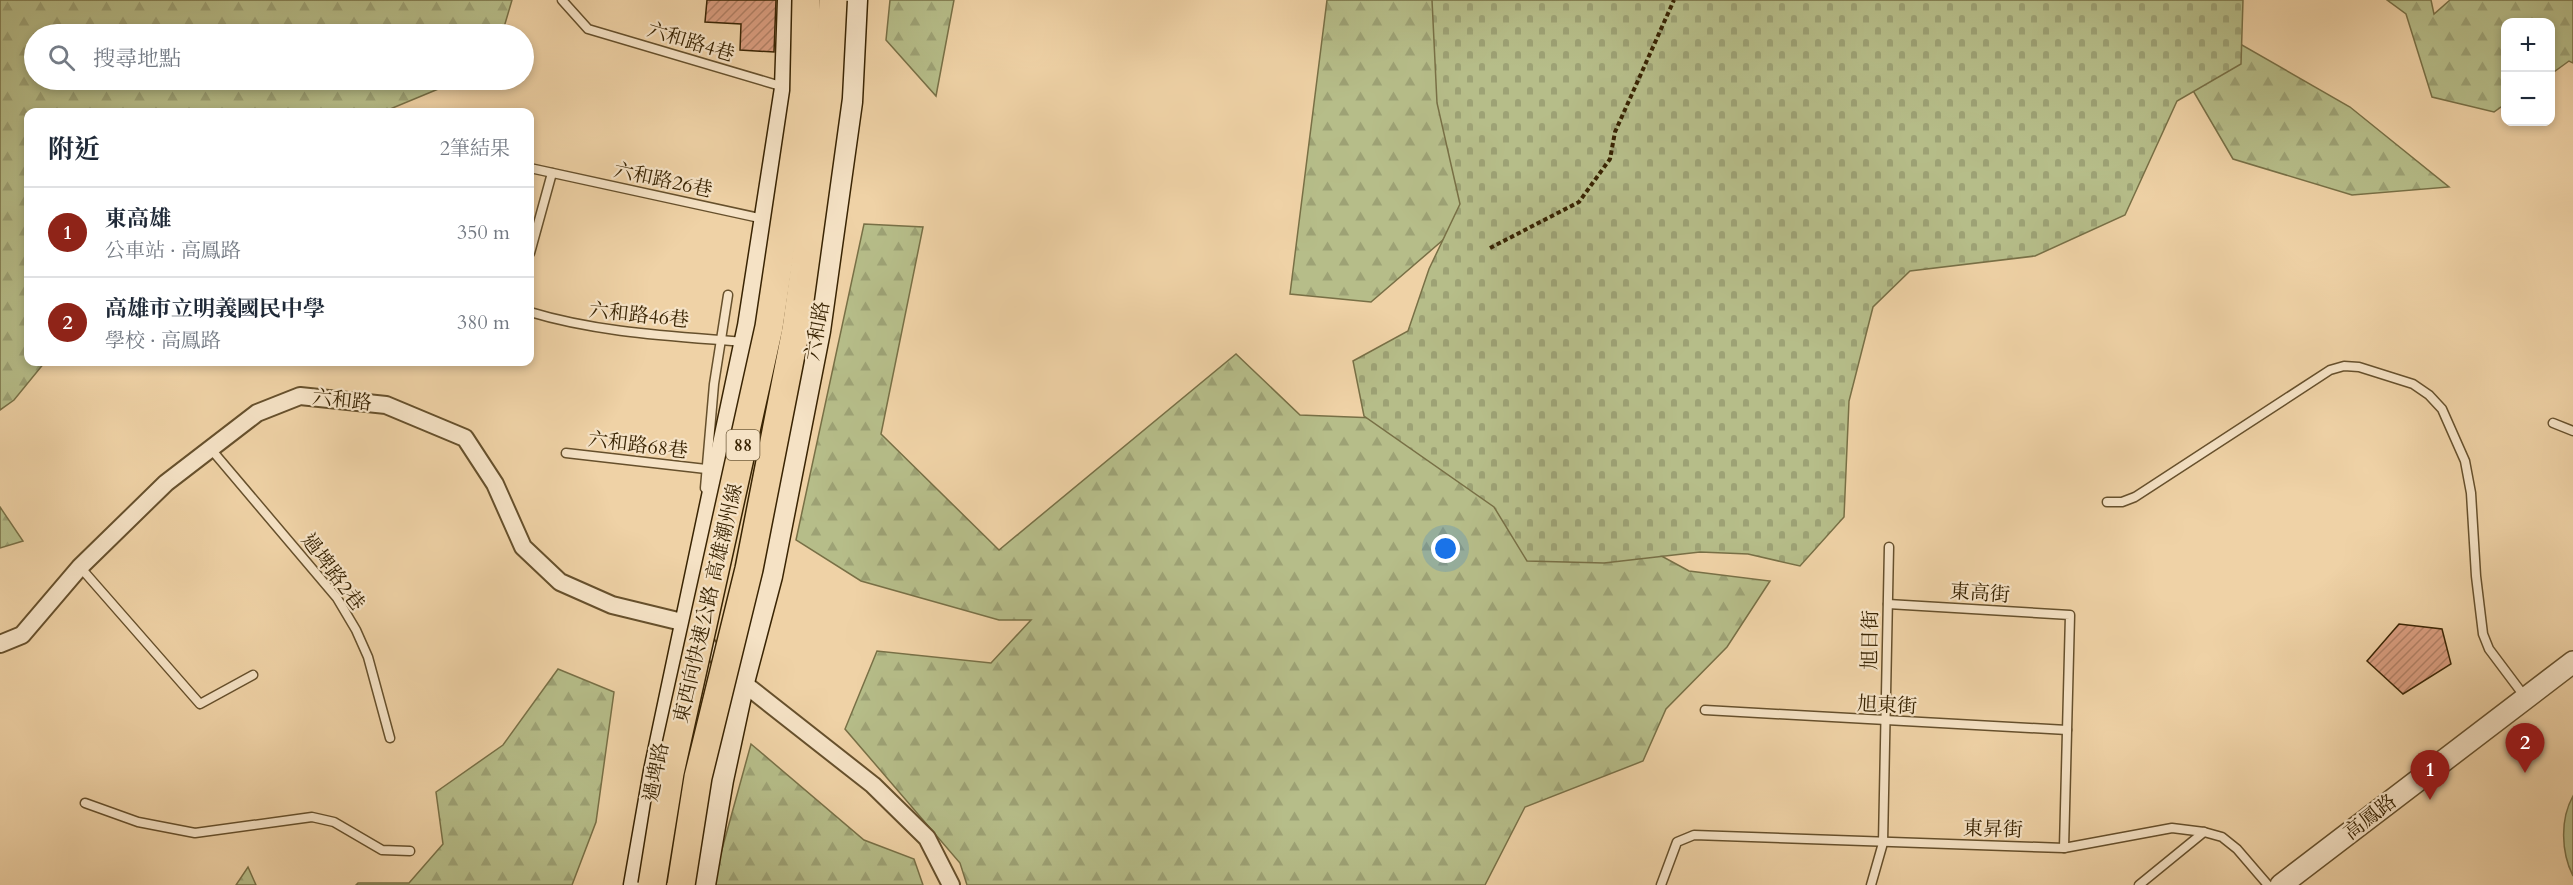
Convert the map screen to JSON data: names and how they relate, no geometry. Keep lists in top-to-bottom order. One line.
{"streets":{"highway":["88","東西向快速公路 高雄潮州線"],"main road":["六和路","過埤路"],"street":["高鳳路"],"lane":["六和路4巷","六和路26巷","六和路46巷","六和路68巷","過埤路2巷","東高街","旭日街","旭東街","東昇街"]},"crossings":[["六和路","過埤路2巷"],["六和路","過埤路"],["東高街","旭日街"],["東高街","旭東街"],["旭日街","旭東街"],["旭日街","東昇街"]],"page":{"map_buttons":["+","−"],"search":"搜尋地點","heading":["附近","2筆結果"],"list":[{"mark":"1","name":"東高雄","note":"公車站 · 高鳳路","value":"350 m"},{"mark":"2","name":"高雄市立明義國民中學","note":"學校 · 高鳳路","value":"380 m"}],"pins":["2","1"]}}
